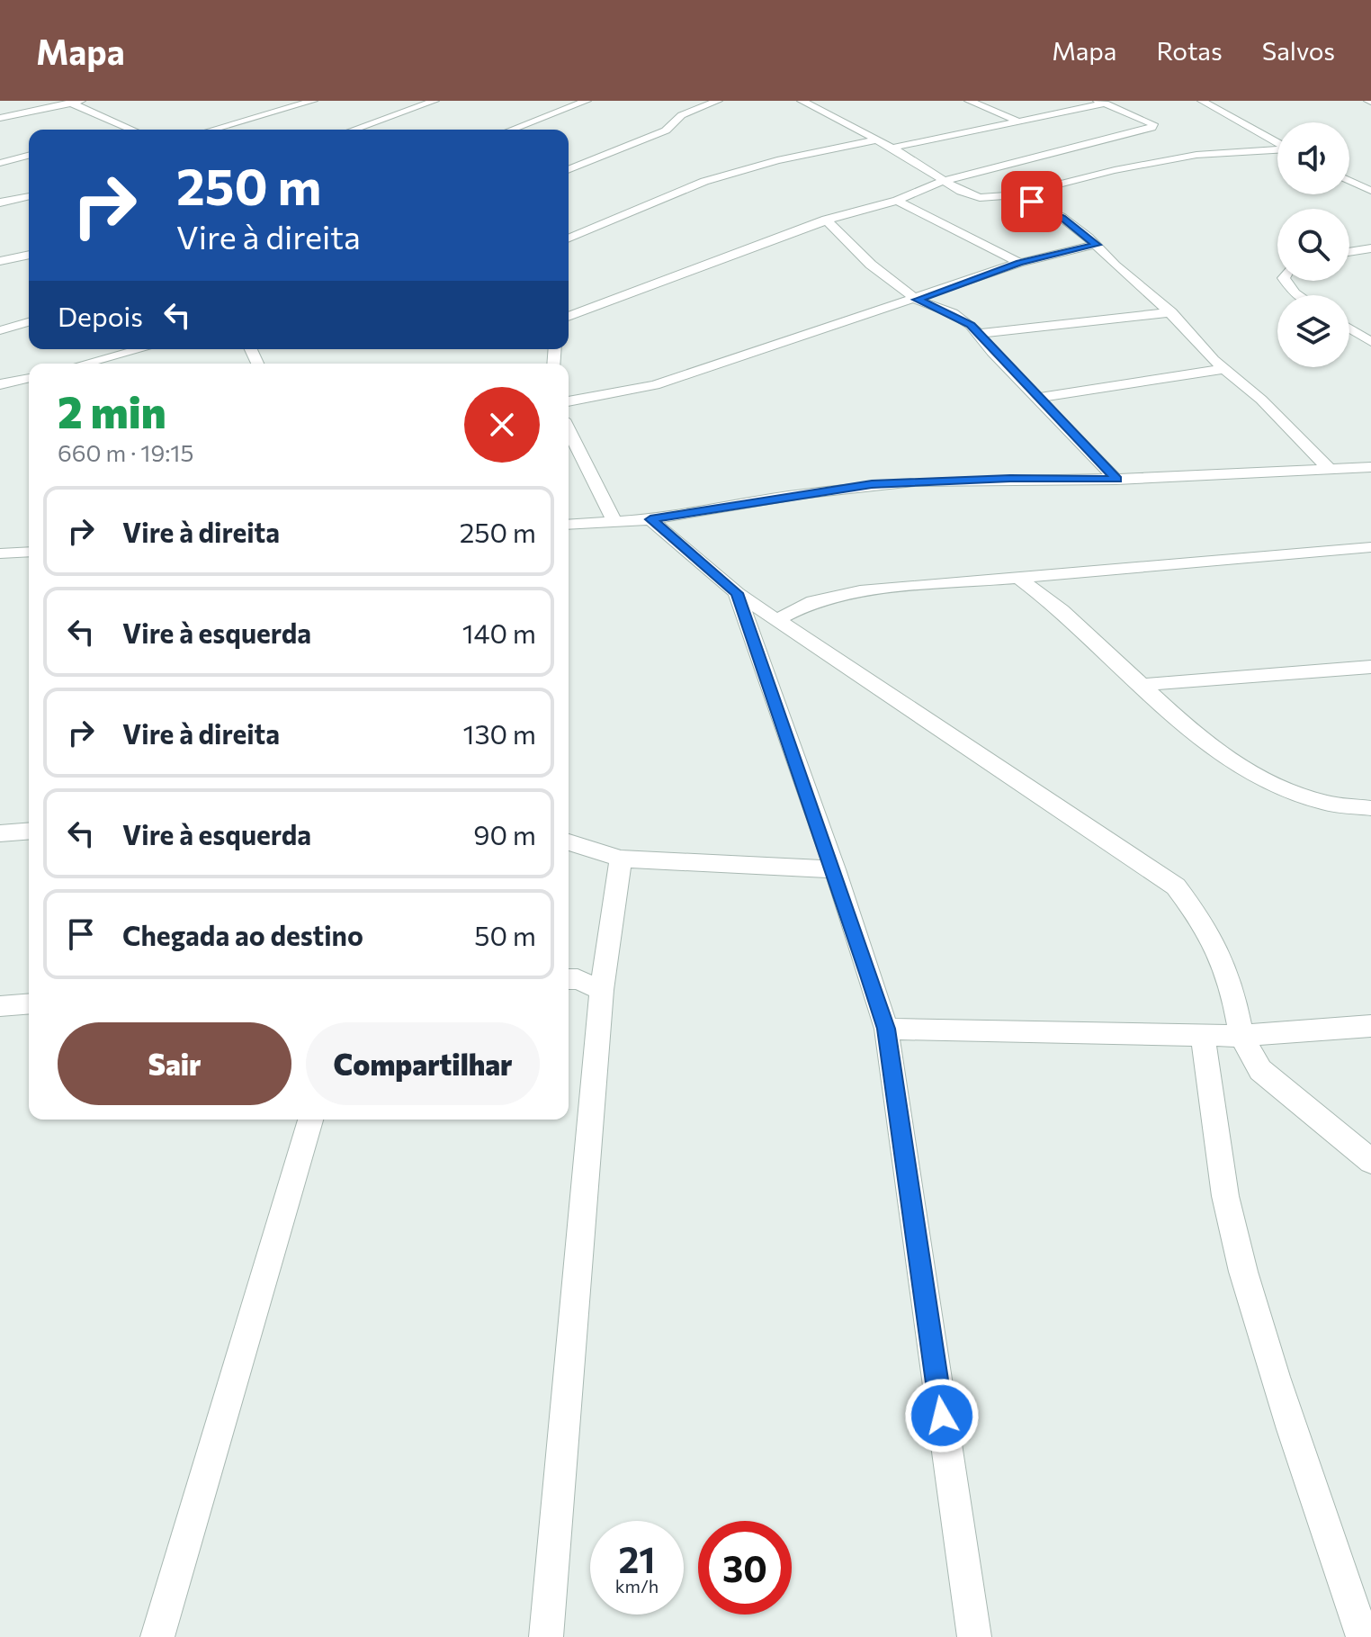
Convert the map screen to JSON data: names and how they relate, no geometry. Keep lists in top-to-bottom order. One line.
{"page":{"header":"Mapa","nav":["Mapa","Rotas","Salvos"],"turn":["250 m","Vire à direita"],"then":"Depois","heading":["2 min","660 m · 19:15"],"list":[{"name":"Vire à direita","value":"250 m"},{"name":"Vire à esquerda","value":"140 m"},{"name":"Vire à direita","value":"130 m"},{"name":"Vire à esquerda","value":"90 m"},{"name":"Chegada ao destino","value":"50 m"}],"buttons":["Sair","Compartilhar"],"speed":"21 km/h","limit":"30"}}
